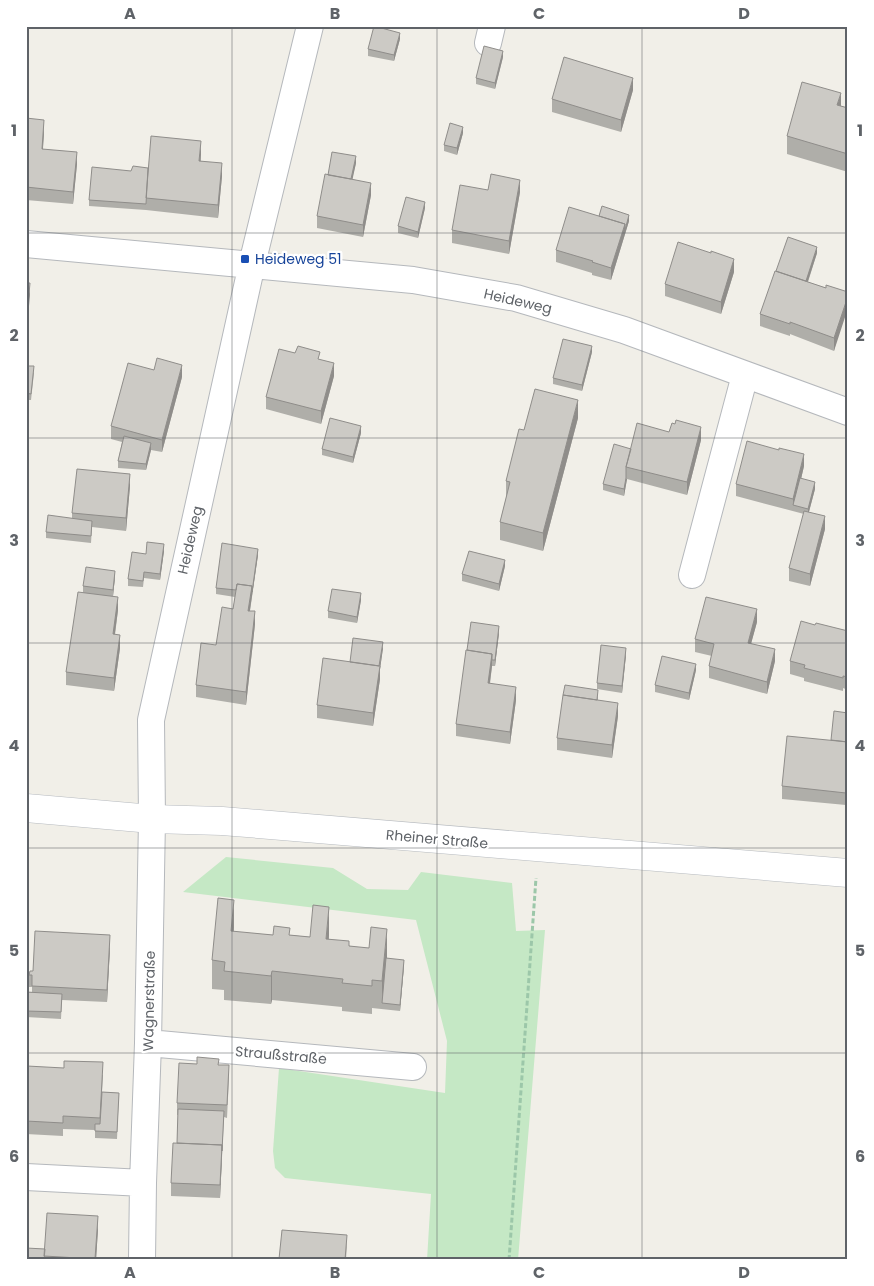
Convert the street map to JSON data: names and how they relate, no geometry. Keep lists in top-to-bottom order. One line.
{"streets":{"main road":["Rheiner Straße"],"street":["Heideweg","Wagnerstraße","Straußstraße"]},"crossings":[["Heideweg","Rheiner Straße"],["Heideweg","Wagnerstraße"],["Rheiner Straße","Wagnerstraße"],["Wagnerstraße","Straußstraße"]],"places":{"transit":["Heideweg 51"]},"grid":{"columns":["A","B","C","D"],"rows":["1","2","3","4","5","6"]}}
